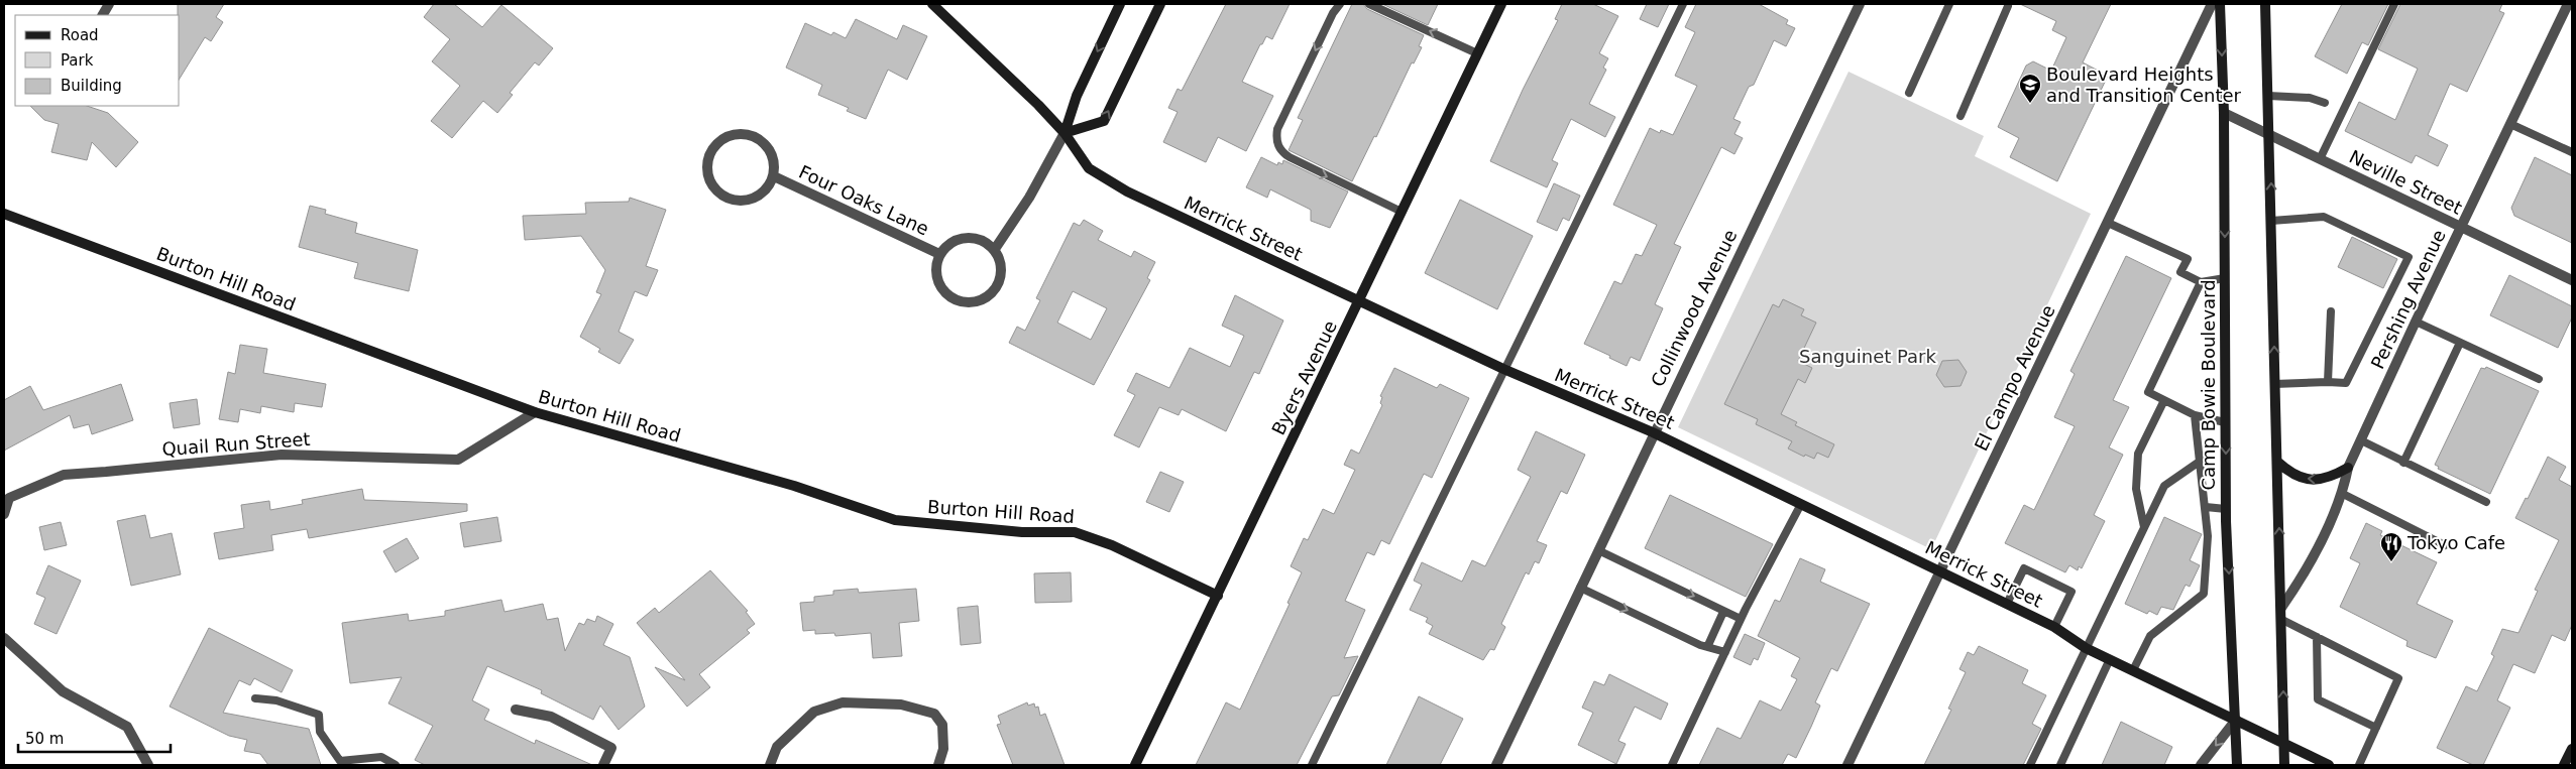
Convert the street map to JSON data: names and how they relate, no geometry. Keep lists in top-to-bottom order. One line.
{"streets":{"street":["Neville Street","Four Oaks Lane","Merrick Street","Burton Hill Road","Pershing Avenue","Collinwood Avenue","Byers Avenue","El Campo Avenue","Camp Bowie Boulevard","Quail Run Street"]},"crossings":[["Neville Street","Pershing Avenue"],["Neville Street","Camp Bowie Boulevard"],["Merrick Street","Collinwood Avenue"],["Merrick Street","Byers Avenue"],["Merrick Street","El Campo Avenue"],["Merrick Street","Camp Bowie Boulevard"],["Burton Hill Road","Byers Avenue"],["Burton Hill Road","Quail Run Street"]],"parks":["Sanguinet Park"],"places":{"school or university":["Boulevard Heights and Transition Center"],"restaurant":["Tokyo Cafe"]},"legend":["Road","Park","Building"],"scale_bar":"50 m"}
